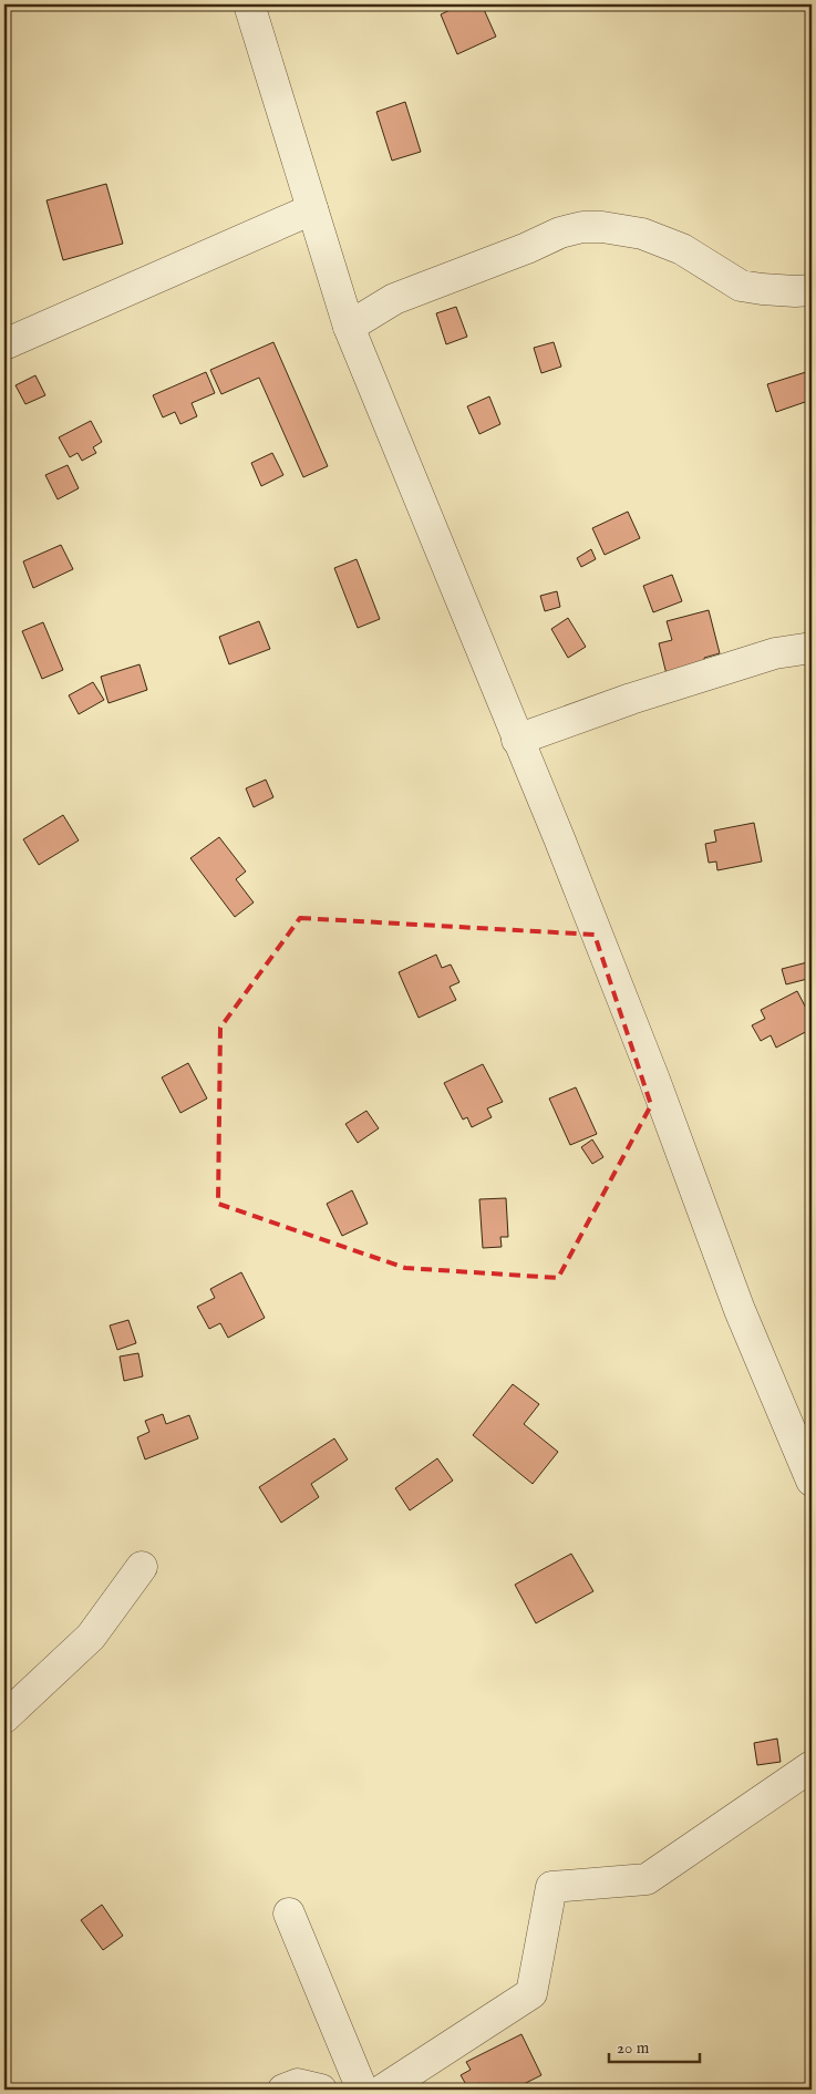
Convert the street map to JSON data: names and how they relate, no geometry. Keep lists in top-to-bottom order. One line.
{"scale_bar":"20 m"}
